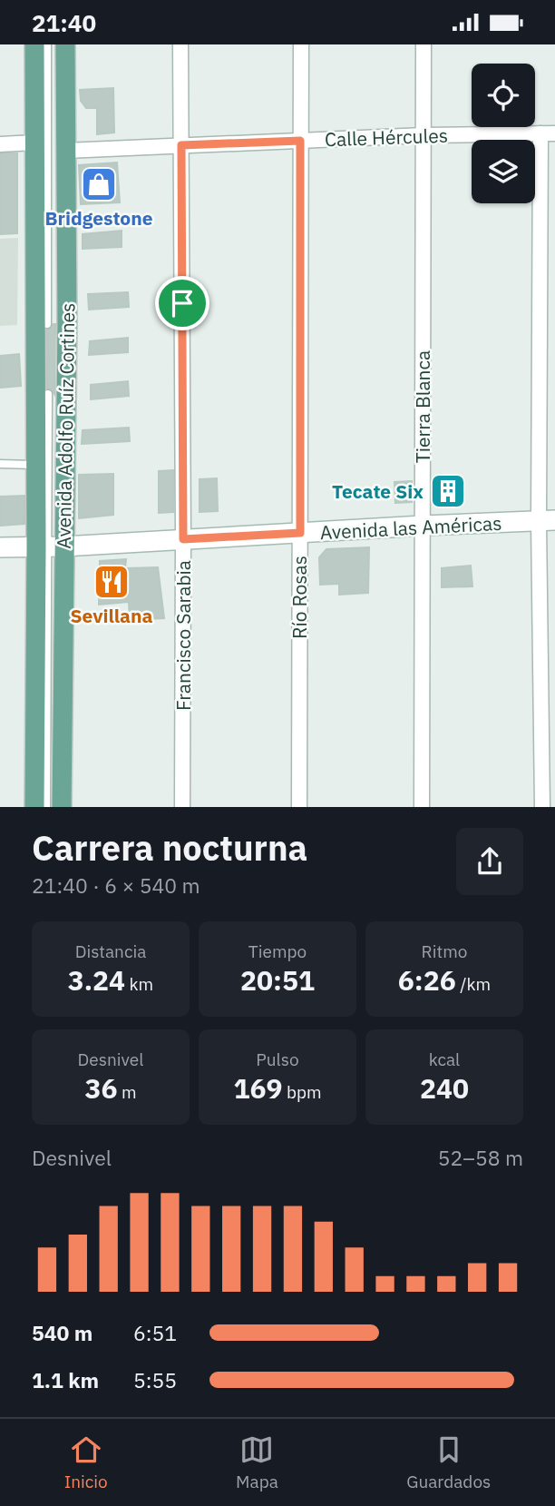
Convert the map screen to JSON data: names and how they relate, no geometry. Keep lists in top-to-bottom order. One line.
{"streets":{"main road":["Avenida Adolfo Ruíz Cortines","Avenida las Américas"],"street":["Calle Hércules","Tierra Blanca","Río Rosas","Francisco Sarabia"]},"crossings":[["Calle Hércules","Tierra Blanca"],["Calle Hércules","Avenida Adolfo Ruíz Cortines"],["Calle Hércules","Río Rosas"],["Calle Hércules","Francisco Sarabia"],["Tierra Blanca","Avenida las Américas"],["Avenida Adolfo Ruíz Cortines","Avenida las Américas"],["Avenida las Américas","Río Rosas"],["Avenida las Américas","Francisco Sarabia"]],"places":{"shop":["Bridgestone"],"building":["Tecate Six"],"restaurant":["Sevillana"]},"page":{"status":"21:40","heading":["Carrera nocturna","21:40 · 6 × 540 m"],"stats":[["Distancia","3.24 km"],["Tiempo","20:51"],["Ritmo","6:26 /km"],["Desnivel","36 m"],["Pulso","169 bpm"],["kcal","240"]],"chart":["Desnivel","52–58 m"],"list":[{"name":"540 m","note":"6:51"},{"name":"1.1 km","note":"5:55"}],"tabs":["Inicio","Mapa","Guardados"]}}
